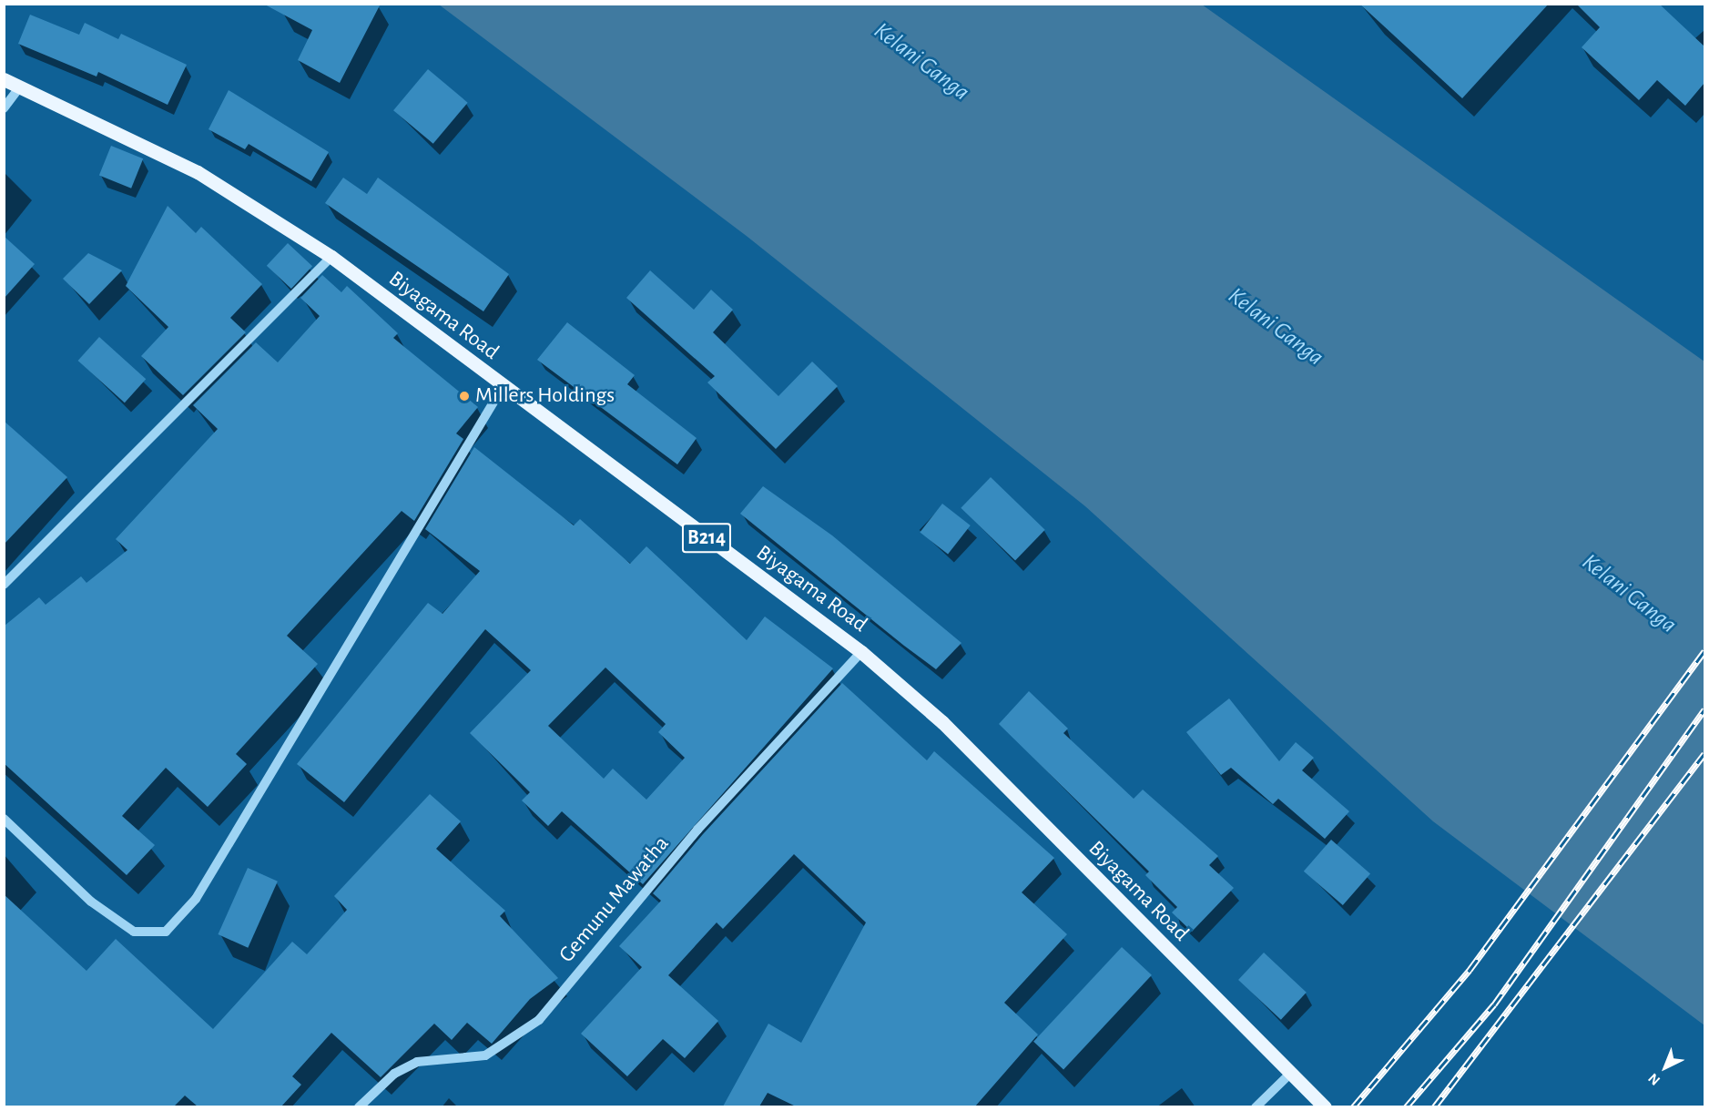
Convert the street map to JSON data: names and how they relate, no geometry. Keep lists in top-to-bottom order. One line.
{"streets":{"main road":["Biyagama Road","B214"],"street":["Gemunu Mawatha"]},"crossings":[["Biyagama Road","Gemunu Mawatha"]],"water":["Kelani Ganga"],"places":["Millers Holdings"],"north":"bottom left"}
